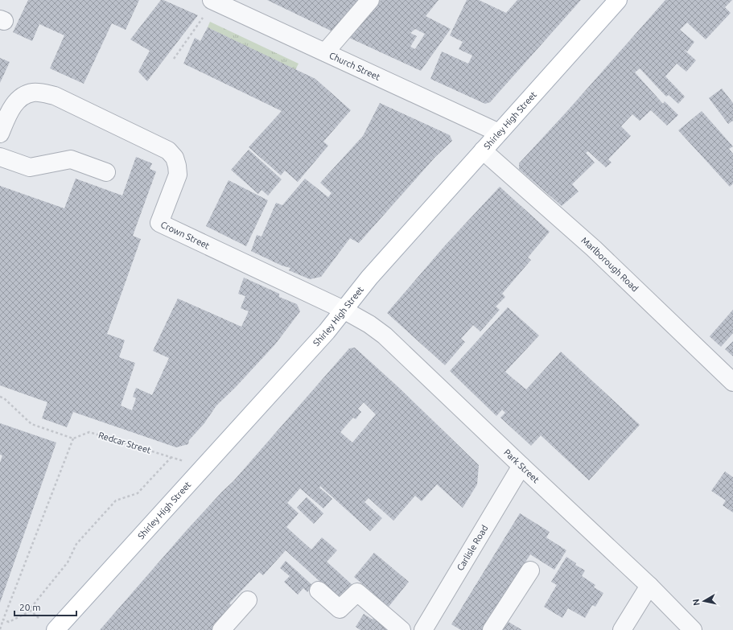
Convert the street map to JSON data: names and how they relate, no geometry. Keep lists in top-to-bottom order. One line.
{"streets":{"main road":["Shirley High Street"],"street":["Church Street","Crown Street","Marlborough Road","Park Street","Carlisle Road"],"path":["Redcar Street"]},"crossings":[["Church Street","Shirley High Street"],["Shirley High Street","Crown Street"],["Shirley High Street","Marlborough Road"],["Shirley High Street","Redcar Street"],["Shirley High Street","Park Street"],["Crown Street","Park Street"],["Park Street","Carlisle Road"]],"scale_bar":"20 m","north":"left"}
